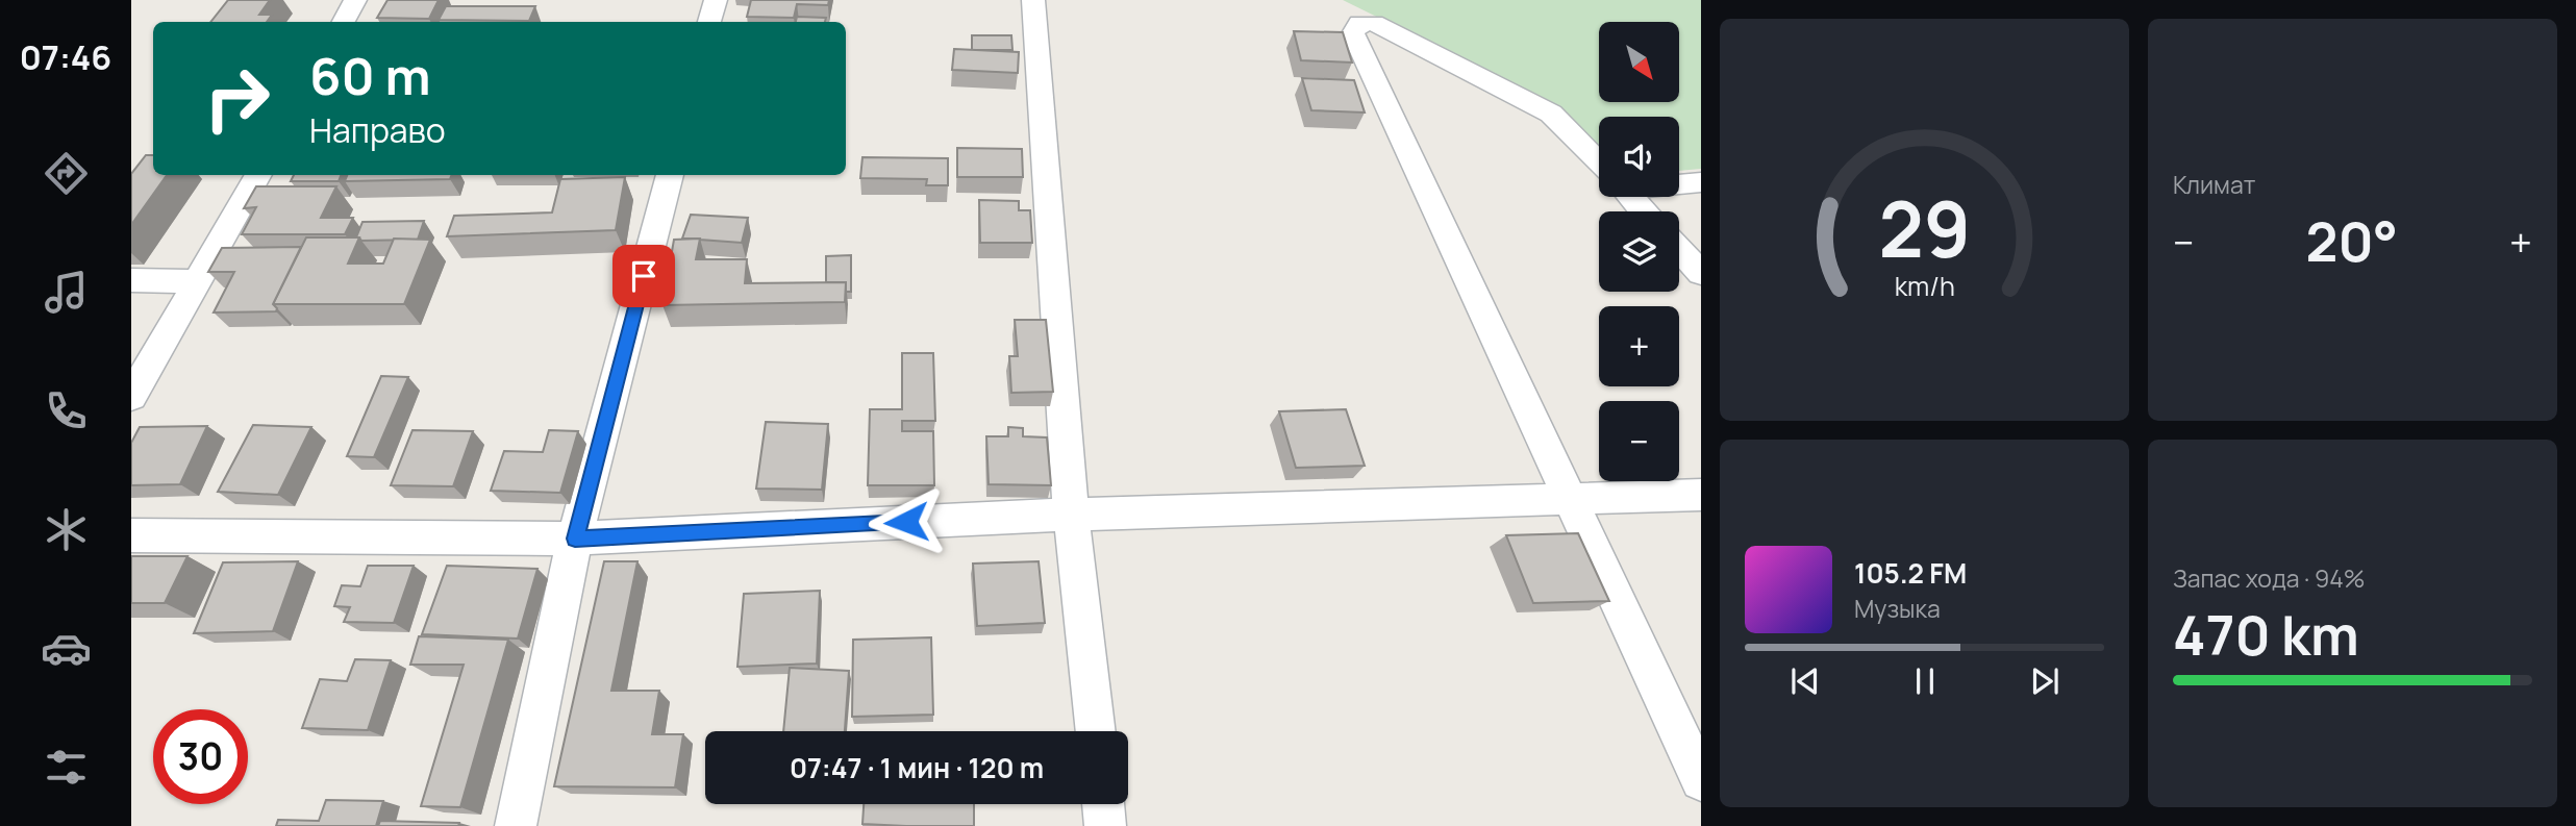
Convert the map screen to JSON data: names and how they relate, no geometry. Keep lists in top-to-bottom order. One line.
{"north":"bottom right","page":{"tabs":"07:46","tile":["Климат",["Запас хода · 94%","470 km"]],"map_buttons":["+","−"],"turn":["60 m","Направо"],"heat":["−","20°","+"],"song":["105.2 FM","Музыка"],"limit":"30","trip":"07:47 · 1 мин · 120 m","gauge":["29","km/h"]}}
